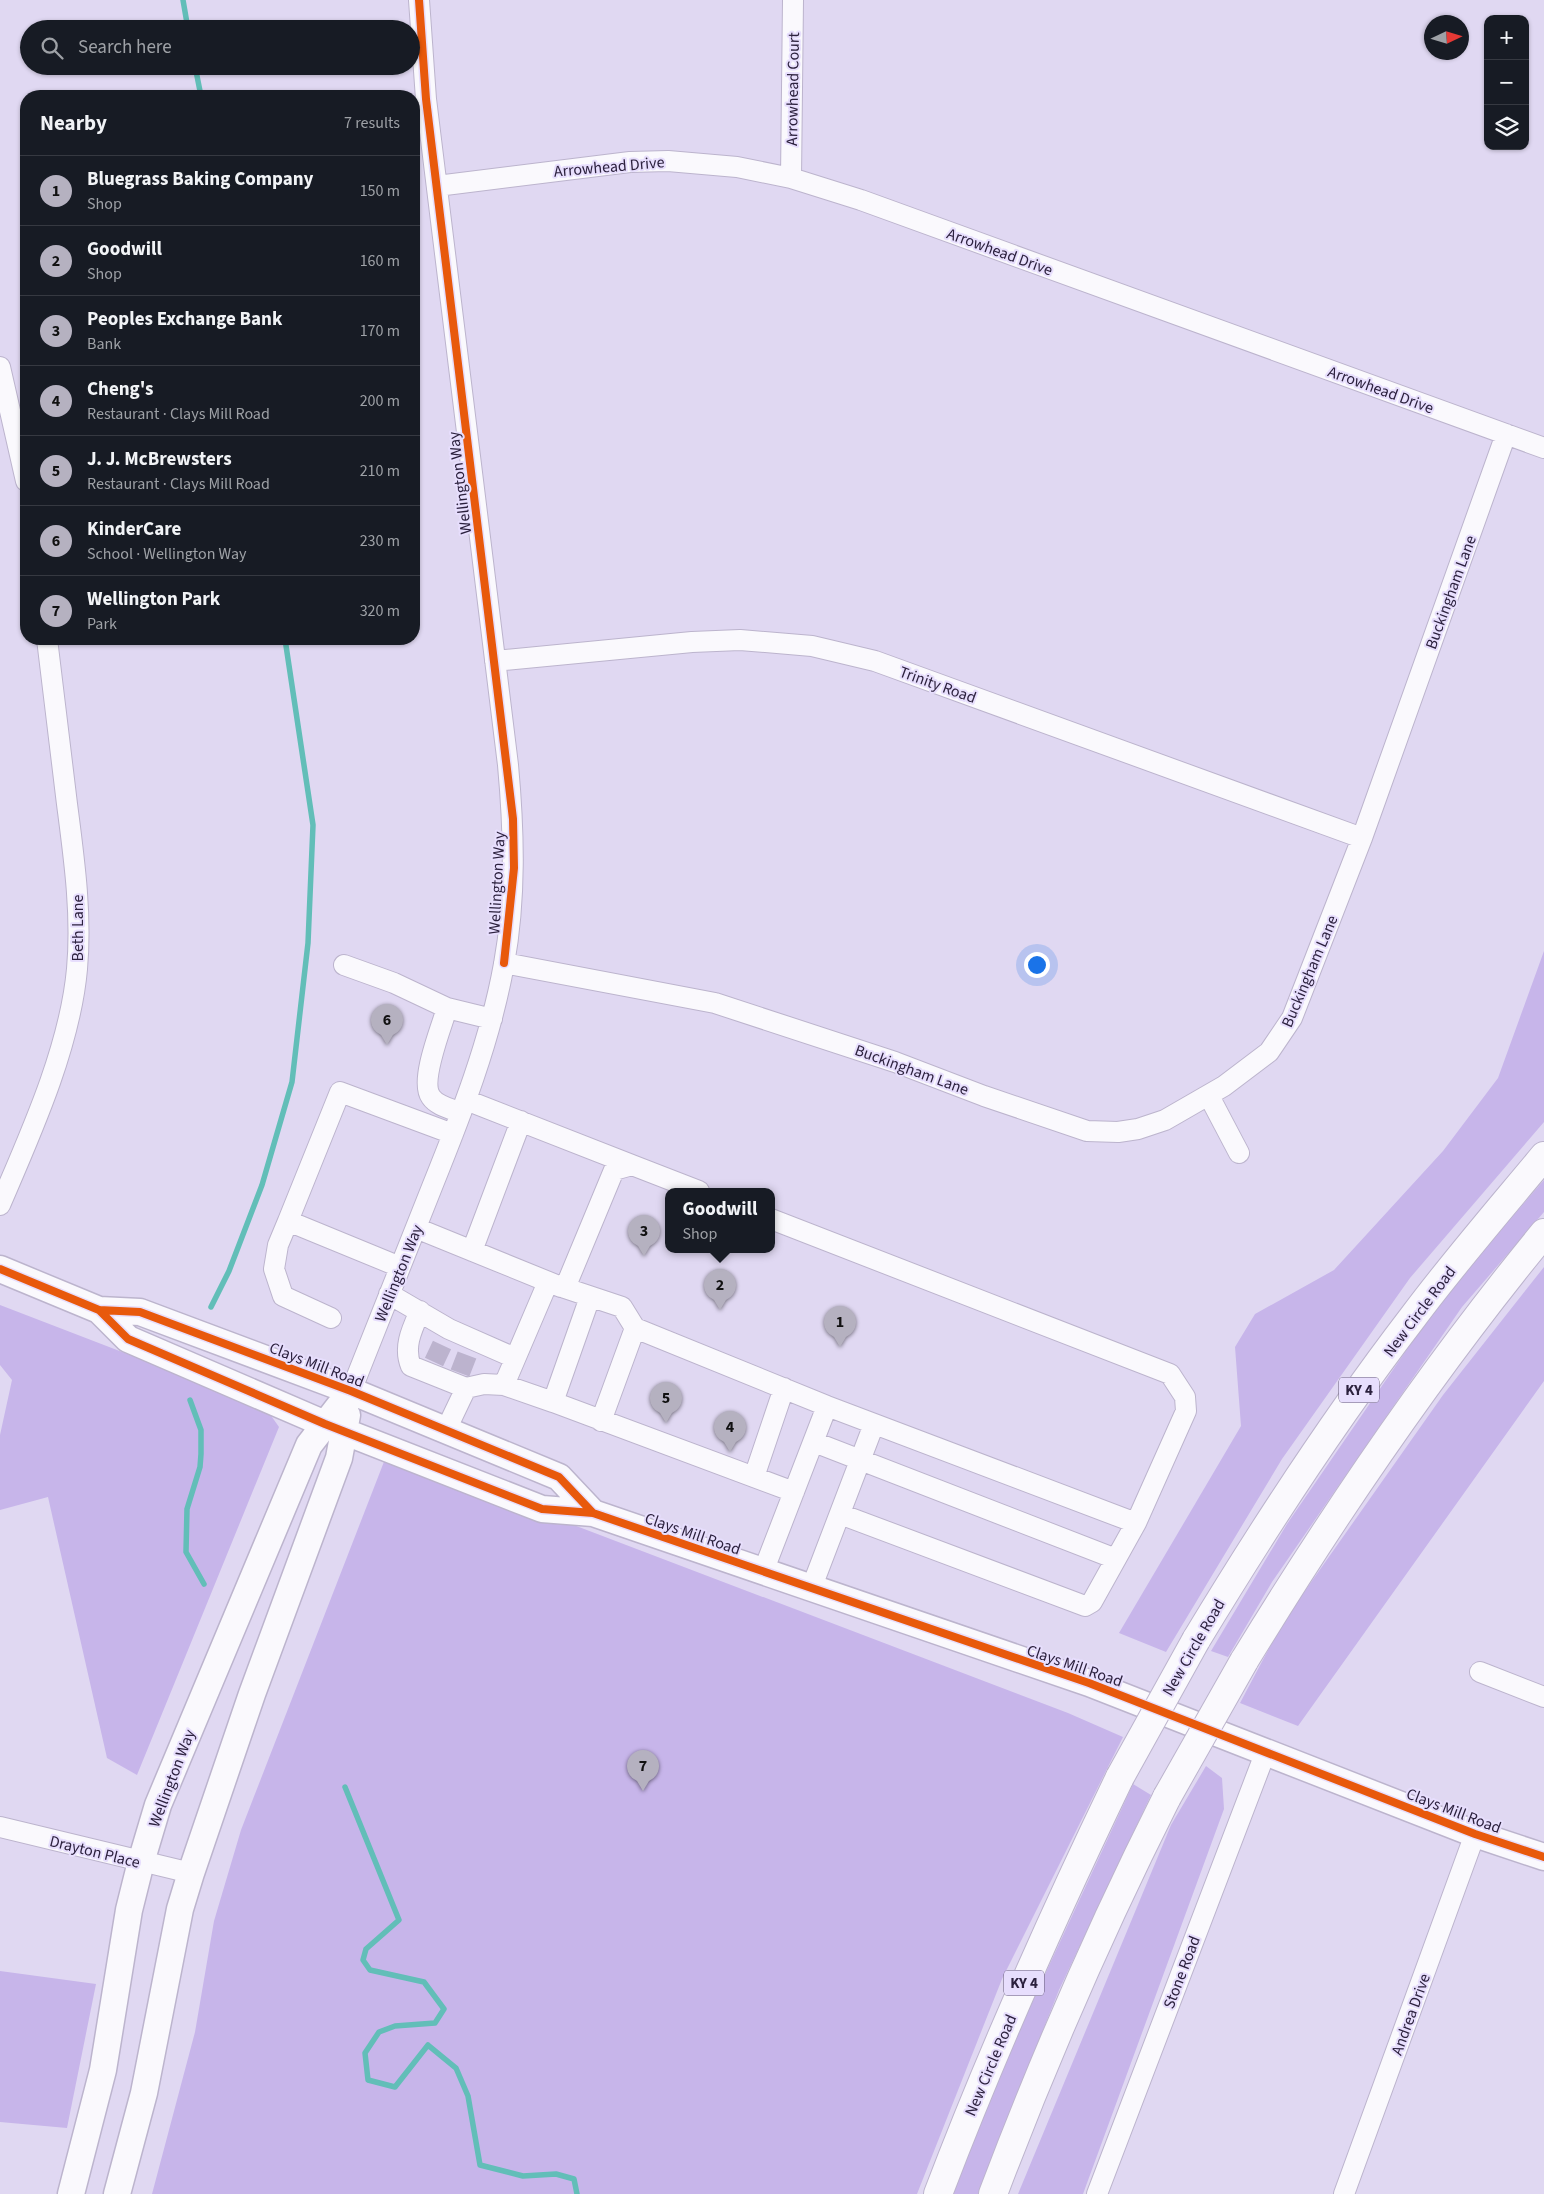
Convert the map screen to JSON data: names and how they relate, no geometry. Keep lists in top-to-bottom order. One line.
{"streets":{"highway":["New Circle Road","KY 4"],"main road":["Wellington Way","Clays Mill Road"],"street":["Arrowhead Court","Arrowhead Drive","Buckingham Lane","Trinity Road","Beth Lane","Drayton Place","Stone Road","Andrea Drive"]},"crossings":[["Arrowhead Court","Arrowhead Drive"],["Arrowhead Drive","Wellington Way"],["Arrowhead Drive","Buckingham Lane"],["Wellington Way","Buckingham Lane"],["Wellington Way","Trinity Road"],["Wellington Way","Clays Mill Road"],["Wellington Way","Drayton Place"],["Buckingham Lane","Trinity Road"],["Clays Mill Road","Stone Road"],["Clays Mill Road","Andrea Drive"]],"north":"right","page":{"map_buttons":["+","−"],"search":"Search here","heading":["Nearby","7 results"],"list":[{"mark":"1","name":"Bluegrass Baking Company","note":"Shop","value":"150 m"},{"mark":"2","name":"Goodwill","note":"Shop","value":"160 m"},{"mark":"3","name":"Peoples Exchange Bank","note":"Bank","value":"170 m"},{"mark":"4","name":"Cheng's","note":"Restaurant · Clays Mill Road","value":"200 m"},{"mark":"5","name":"J. J. McBrewsters","note":"Restaurant · Clays Mill Road","value":"210 m"},{"mark":"6","name":"KinderCare","note":"School · Wellington Way","value":"230 m"},{"mark":"7","name":"Wellington Park","note":"Park","value":"320 m"}],"pins":["6","3","2","1","5","4","7"],"popup":["Goodwill","Shop"]}}
